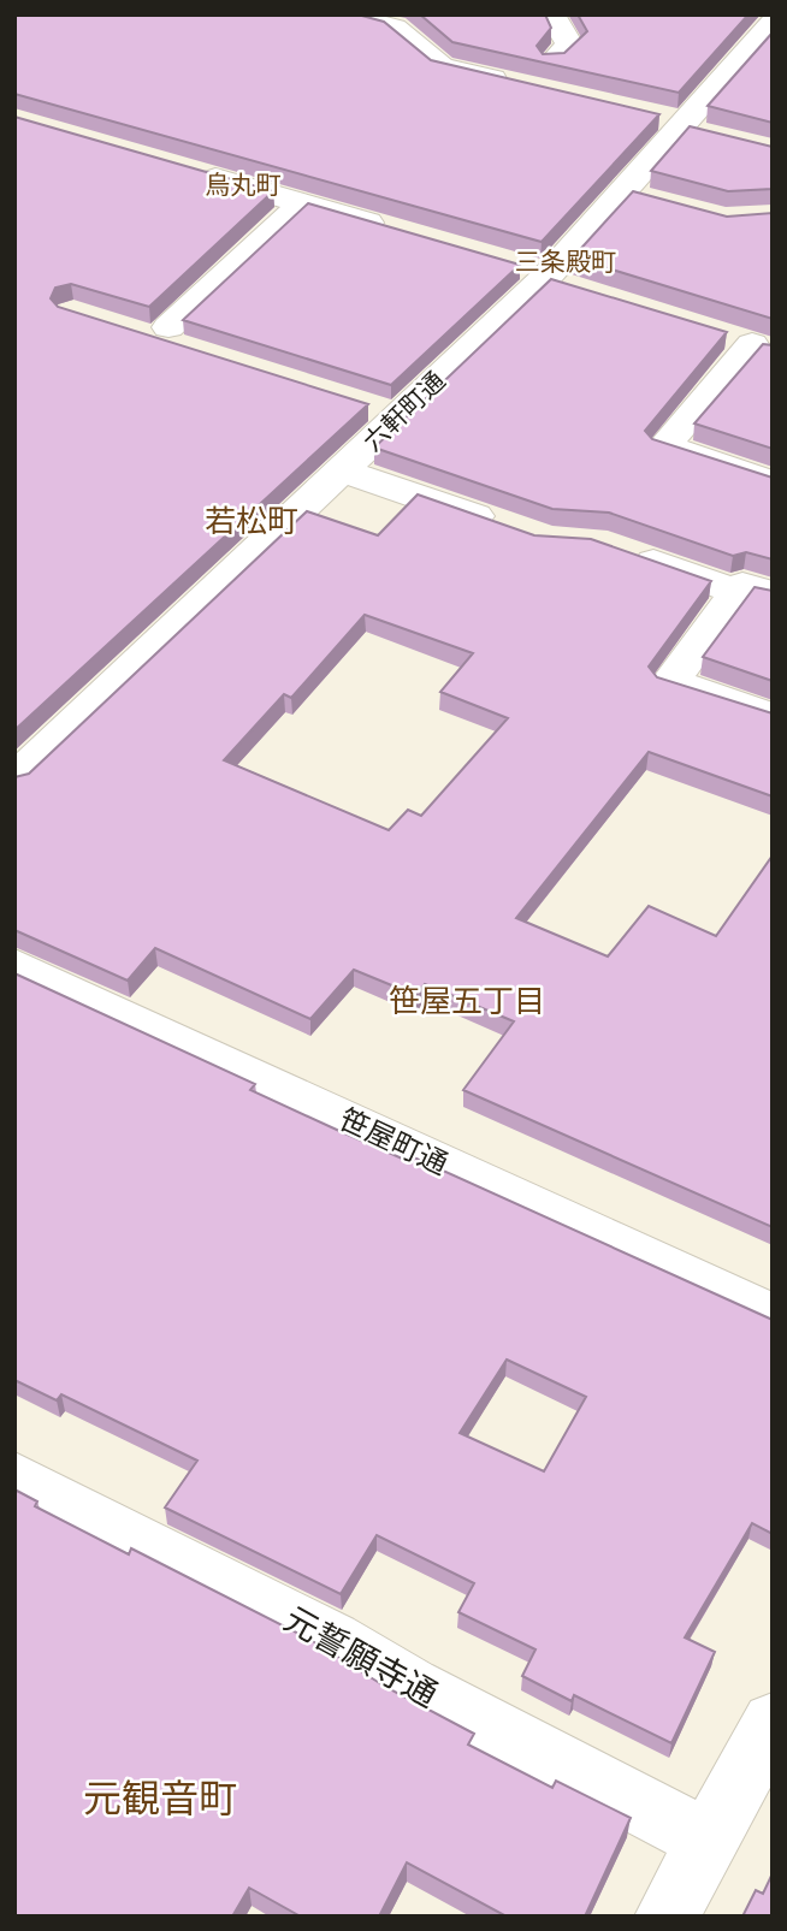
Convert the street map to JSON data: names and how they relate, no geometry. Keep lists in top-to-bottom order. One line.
{"streets":{"street":["六軒町通","笹屋町通","元誓願寺通"]},"districts":["烏丸町","三条殿町","若松町","笹屋五丁目","元観音町"]}
